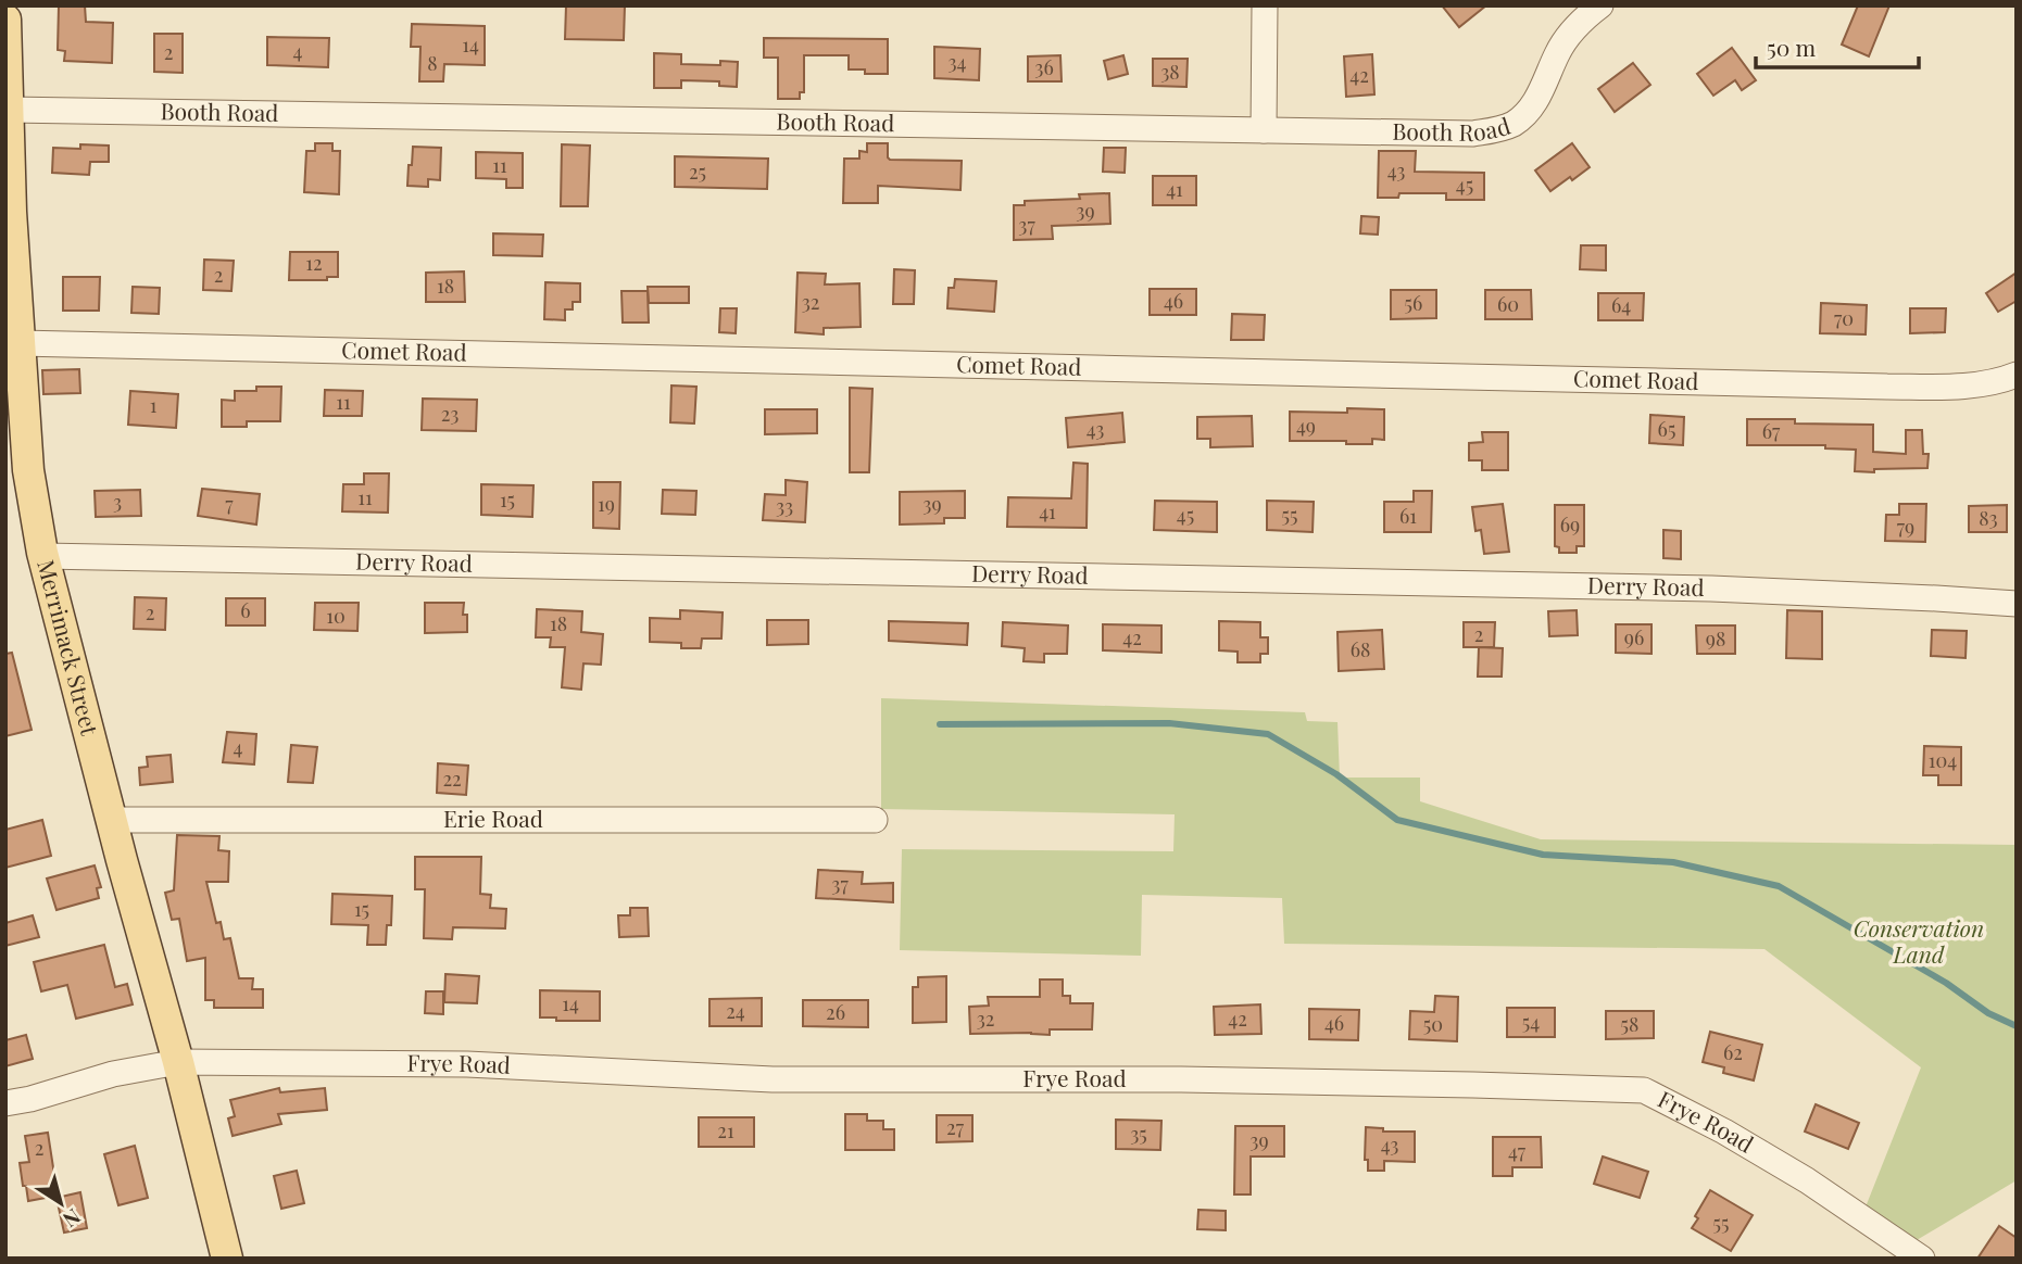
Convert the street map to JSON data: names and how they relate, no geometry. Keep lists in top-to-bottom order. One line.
{"streets":{"main road":["Merrimack Street"],"street":["Booth Road","Comet Road","Derry Road","Erie Road","Frye Road"]},"crossings":[["Booth Road","Merrimack Street"],["Comet Road","Merrimack Street"],["Derry Road","Merrimack Street"],["Merrimack Street","Erie Road"],["Merrimack Street","Frye Road"]],"parks":["Conservation Land"],"house_numbers":["14","4","2","34","8","36","38","42","11","43","25","45","41","39","37","12","2","18","46","32","56","60","64","70","11","1","23","49","43","65","67","11","15","3","7","19","39","33","41","45","55","61","83","69","79","6","2","10","18","2","42","96","98","68","4","104","22","37","15","14","24","26","32","42","54","46","50","58","62","27","21","35","39","43","2","47","55"],"scale_bar":"50 m","north":"bottom right"}
